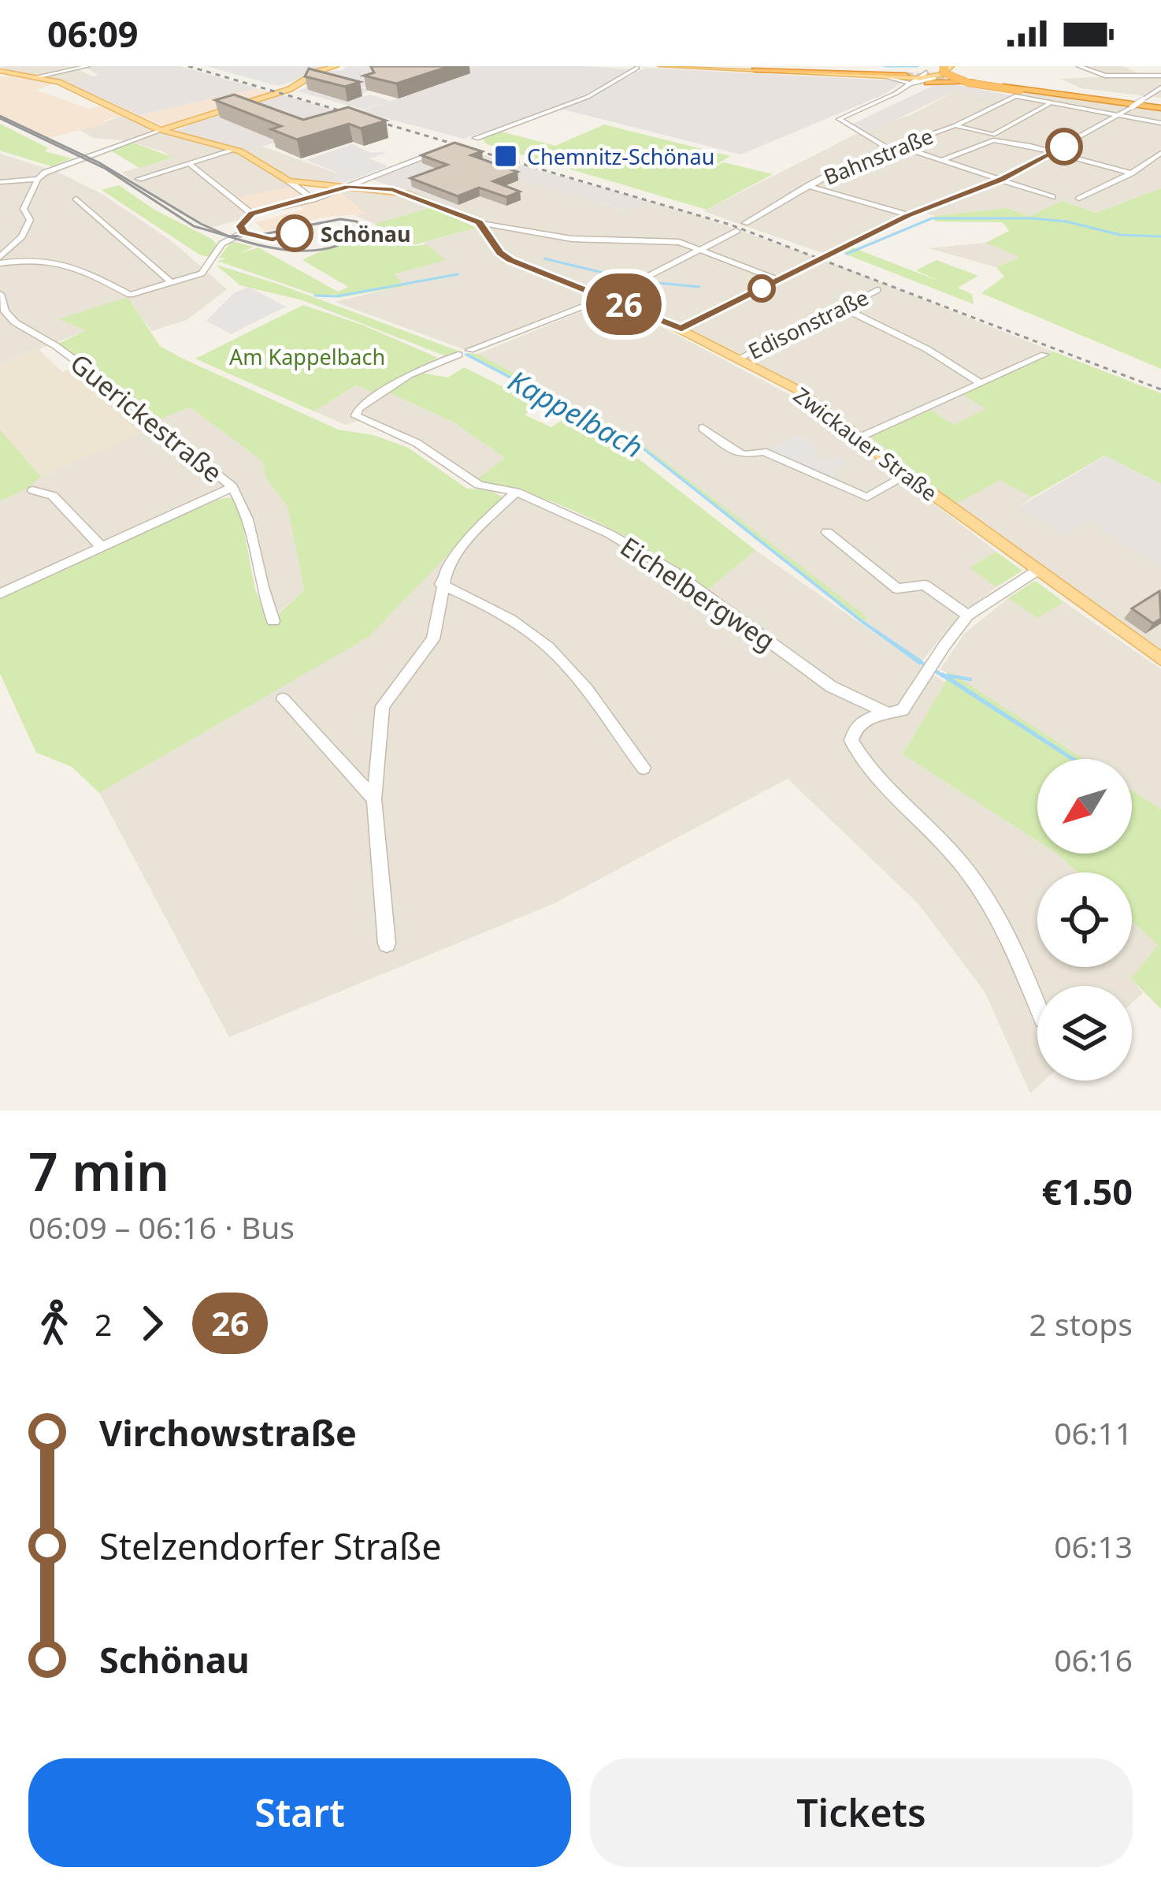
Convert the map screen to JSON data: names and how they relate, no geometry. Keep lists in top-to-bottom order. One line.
{"streets":{"main road":["Zwickauer Straße"],"street":["Bahnstraße","Edisonstraße","Guerickestraße","Eichelbergweg"]},"crossings":[["Edisonstraße","Zwickauer Straße"]],"water":["Kappelbach"],"parks":["Am Kappelbach"],"places":{"transit":["Chemnitz-Schönau"],"other":["Schönau"]},"lines":["bus line 26"],"north":"bottom left","page":{"status":"06:09","on_map":"26","heading":["7 min","06:09 – 06:16 · Bus","€1.50"],"legs":["2","26","2 stops"],"list":[{"name":"Virchowstraße","value":"06:11"},{"name":"Stelzendorfer Straße","value":"06:13"},{"name":"Schönau","value":"06:16"}],"buttons":["Start","Tickets"]}}
